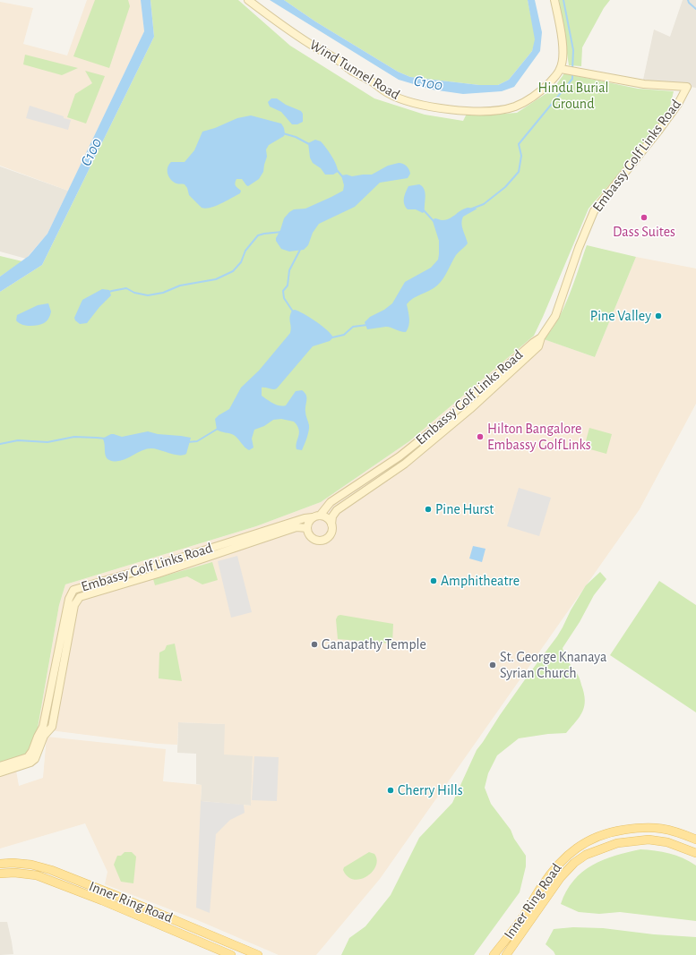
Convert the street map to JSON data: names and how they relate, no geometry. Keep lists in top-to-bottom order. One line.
{"streets":{"main road":["Inner Ring Road"],"street":["Wind Tunnel Road","Embassy Golf Links Road"]},"crossings":[["Wind Tunnel Road","Embassy Golf Links Road"]],"water":["C100"],"parks":["Hindu Burial Ground"],"places":["Dass Suites","Pine Valley","Hilton Bangalore Embassy GolfLinks","Pine Hurst","Amphitheatre","Ganapathy Temple","St. George Knanaya Syrian Church","Cherry Hills"]}
